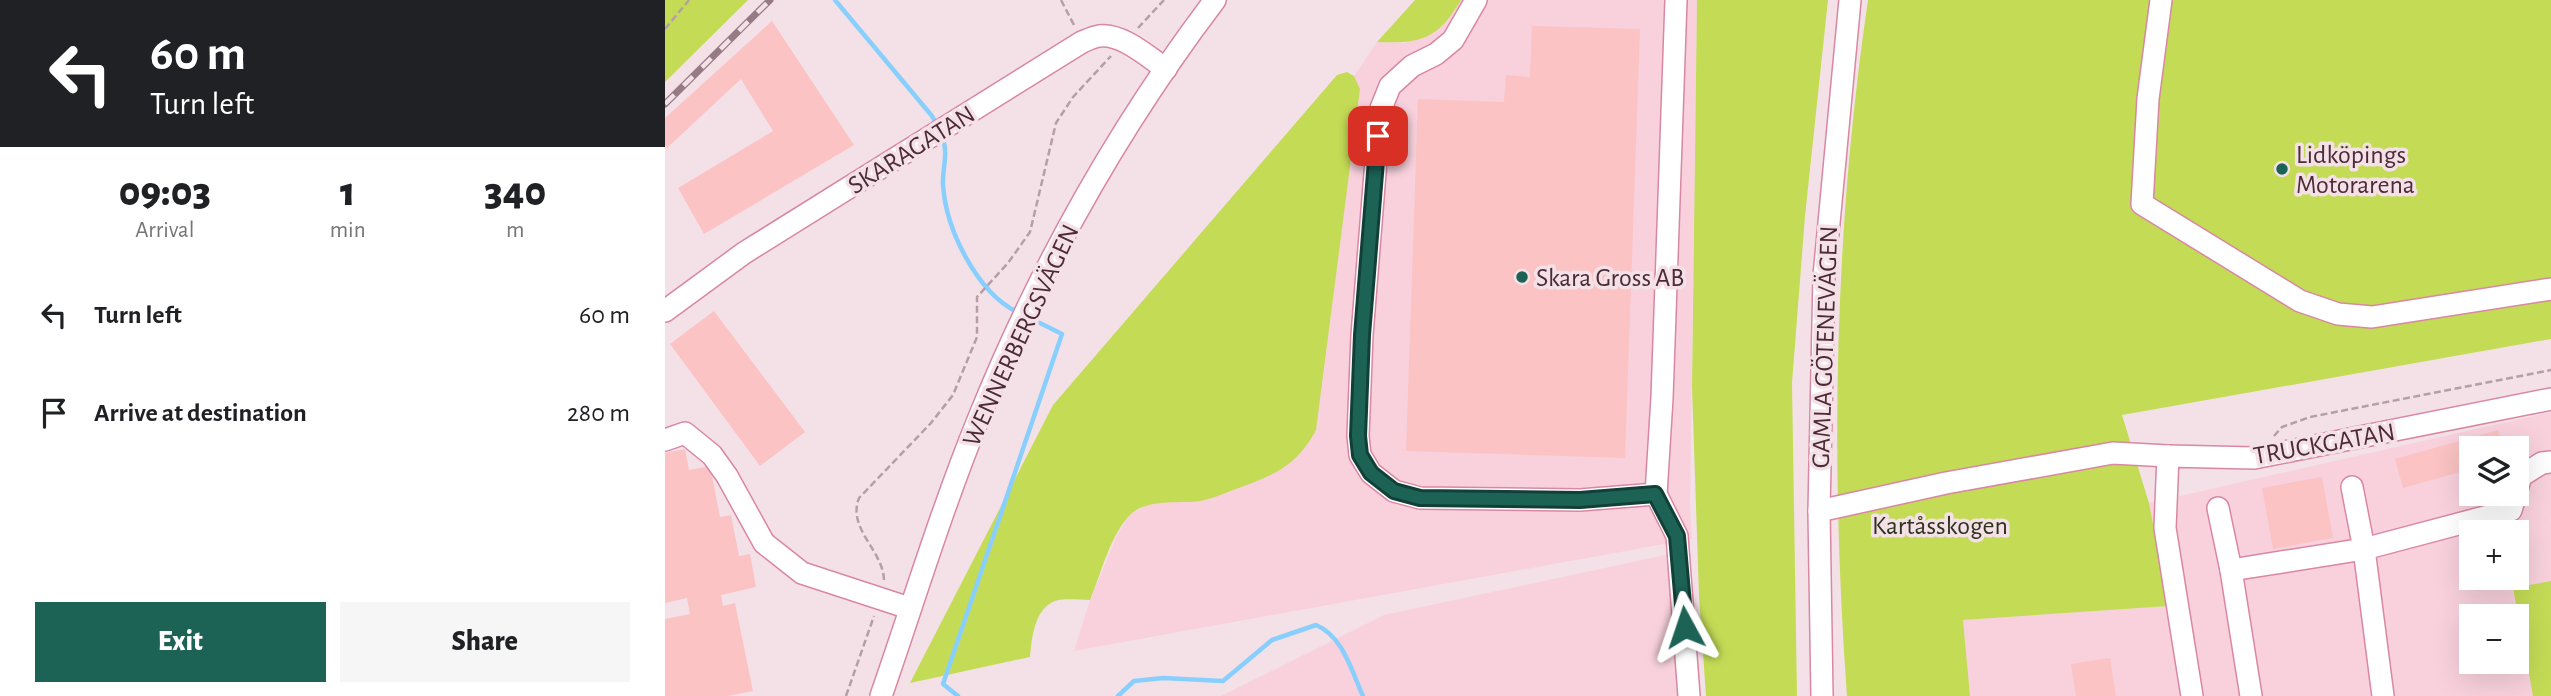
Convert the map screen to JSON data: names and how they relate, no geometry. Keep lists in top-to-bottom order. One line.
{"streets":{"street":["SKARAGATAN","WENNERBERGSVÄGEN","GAMLA GÖTENEVÄGEN","TRUCKGATAN"]},"crossings":[["GAMLA GÖTENEVÄGEN","TRUCKGATAN"]],"parks":["Kartåsskogen"],"places":["Lidköpings Motorarena","Skara Gross AB"],"page":{"turn":["60 m","Turn left"],"eta":["09:03","Arrival","1","min","340","m"],"list":[{"name":"Turn left","value":"60 m"},{"name":"Arrive at destination","value":"280 m"}],"map_buttons":["+","−"],"buttons":["Exit","Share"]}}
